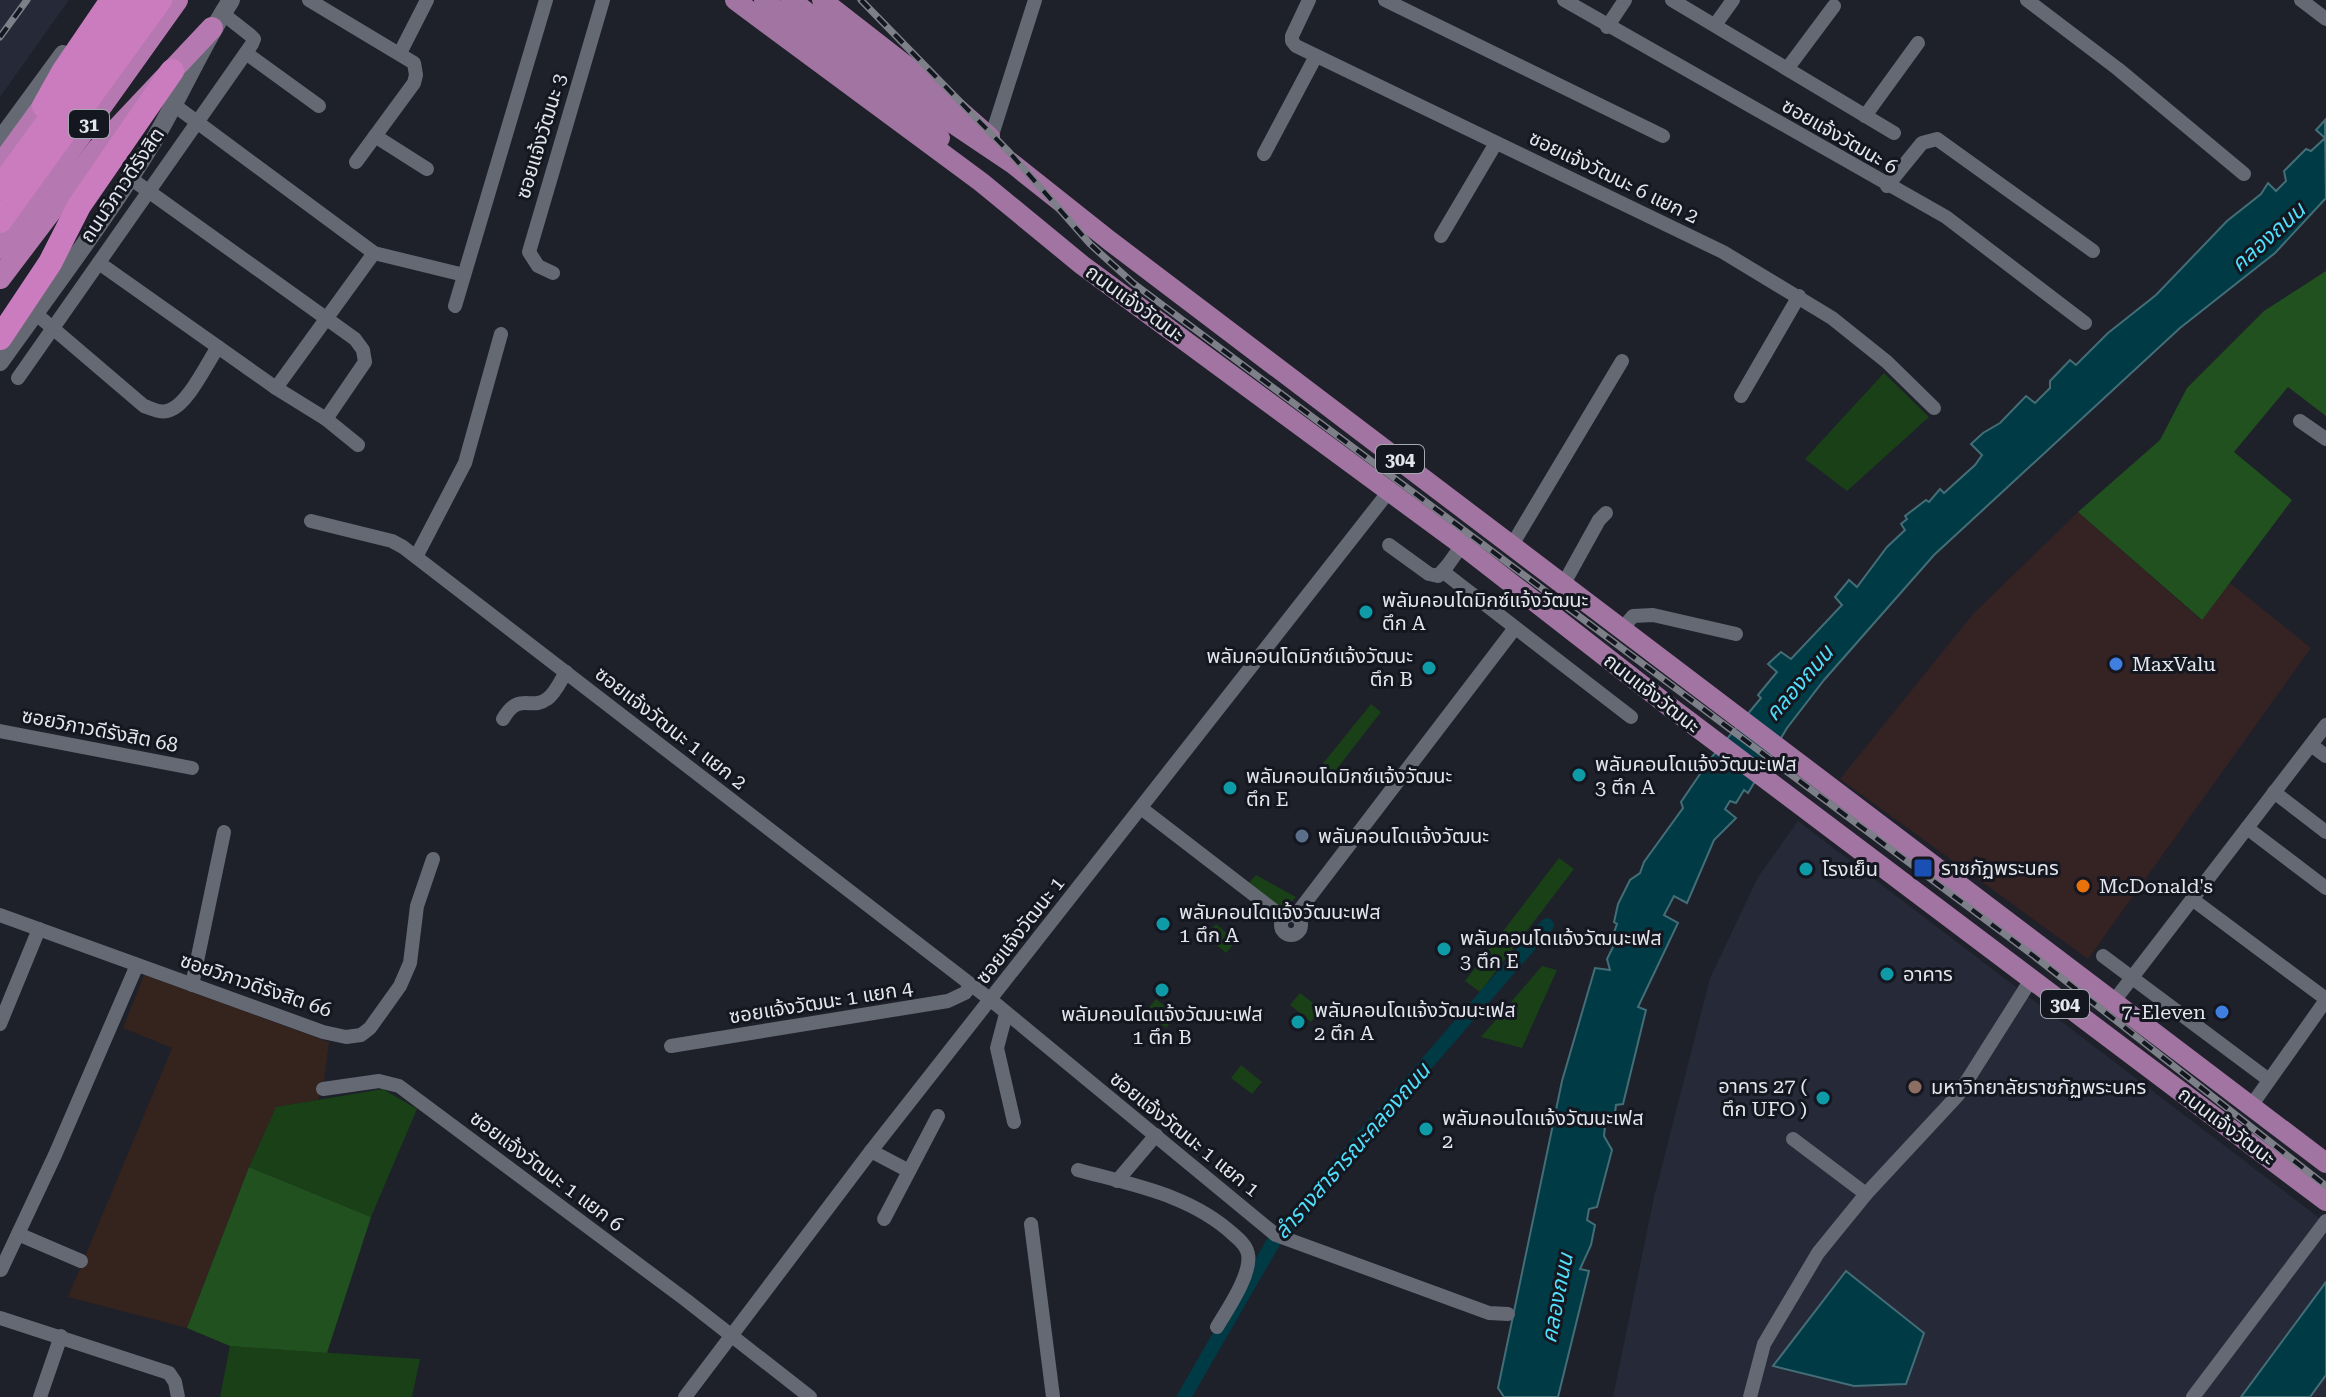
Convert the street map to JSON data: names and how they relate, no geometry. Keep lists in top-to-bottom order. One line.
{"streets":{"highway":["31"],"main road":["ถนนวิภาวดีรังสิต","ถนนแจ้งวัฒนะ","304"],"street":["ซอยแจ้งวัฒนะ 3","ซอยแจ้งวัฒนะ 6","ซอยแจ้งวัฒนะ 6 แยก 2","ซอยแจ้งวัฒนะ 1 แยก 2","ซอยวิภาวดีรังสิต 68","ซอยแจ้งวัฒนะ 1","ซอยวิภาวดีรังสิต 66","ซอยแจ้งวัฒนะ 1 แยก 4","ซอยแจ้งวัฒนะ 1 แยก 1","ซอยแจ้งวัฒนะ 1 แยก 6"]},"crossings":[["ถนนแจ้งวัฒนะ","ซอยแจ้งวัฒนะ 1"],["ซอยแจ้งวัฒนะ 1 แยก 2","ซอยแจ้งวัฒนะ 1"],["ซอยแจ้งวัฒนะ 1 แยก 2","ซอยแจ้งวัฒนะ 1 แยก 4"],["ซอยแจ้งวัฒนะ 1 แยก 2","ซอยแจ้งวัฒนะ 1 แยก 1"],["ซอยแจ้งวัฒนะ 1","ซอยแจ้งวัฒนะ 1 แยก 1"],["ซอยแจ้งวัฒนะ 1","ซอยแจ้งวัฒนะ 1 แยก 6"]],"water":["คลองถนน","ลำรางสาธารณะคลองถนน"],"places":{"other":["พลัมคอนโดมิกซ์แจ้งวัฒนะ ตึก A","MaxValu","พลัมคอนโดมิกซ์แจ้งวัฒนะ ตึก B","พลัมคอนโดแจ้งวัฒนะเฟส 3 ตึก A","พลัมคอนโดมิกซ์แจ้งวัฒนะ ตึก E","พลัมคอนโดแจ้งวัฒนะ","โรงเย็น","McDonald's","พลัมคอนโดแจ้งวัฒนะเฟส 1 ตึก A","พลัมคอนโดแจ้งวัฒนะเฟส 3 ตึก E","อาคาร","พลัมคอนโดแจ้งวัฒนะเฟส 1 ตึก B","7-Eleven","พลัมคอนโดแจ้งวัฒนะเฟส 2 ตึก A","มหาวิทยาลัยราชภัฏพระนคร","อาคาร 27 ( ตึก UFO )","พลัมคอนโดแจ้งวัฒนะเฟส 2"],"transit":["ราชภัฏพระนคร"]}}
